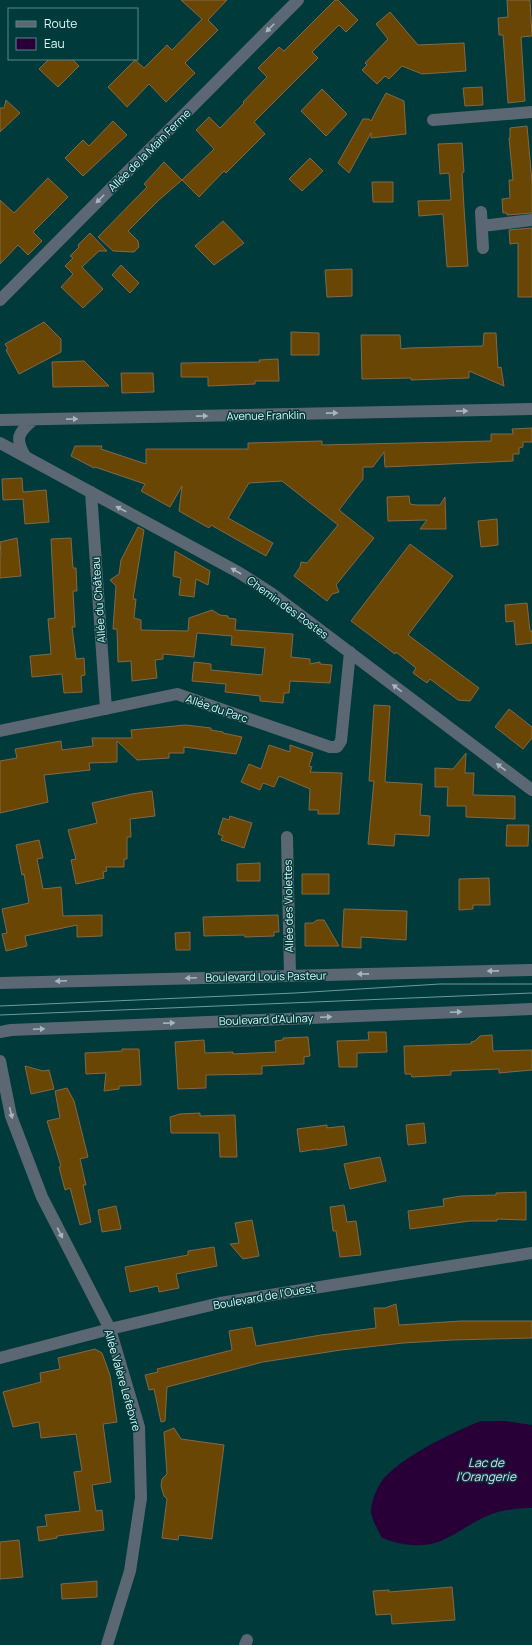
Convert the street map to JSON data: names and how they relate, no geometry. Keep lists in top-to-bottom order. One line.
{"streets":{"street":["Allée de la Main Ferme","Avenue Franklin","Allée du Château","Chemin des Postes","Allée du Parc","Allée des Violettes","Boulevard Louis Pasteur","Boulevard d'Aulnay","Boulevard de l'Ouest","Allée Valère Lefebvre"]},"crossings":[["Allée du Château","Chemin des Postes"],["Allée du Château","Allée du Parc"],["Chemin des Postes","Allée du Parc"],["Allée des Violettes","Boulevard Louis Pasteur"],["Boulevard de l'Ouest","Allée Valère Lefebvre"]],"one_way":["Allée de la Main Ferme","Avenue Franklin","Chemin des Postes","Boulevard Louis Pasteur","Boulevard d'Aulnay","Allée Valère Lefebvre"],"water":["Lac de l'Orangerie"],"legend":["Route","Eau"]}
